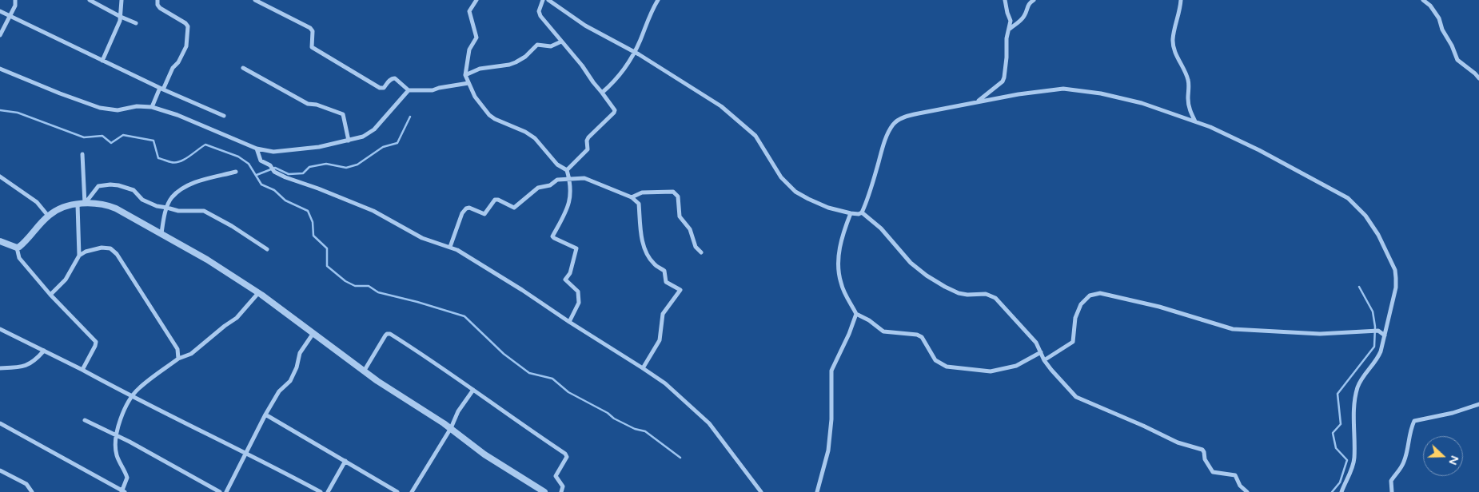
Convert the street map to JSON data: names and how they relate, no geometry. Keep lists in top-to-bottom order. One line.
{"north":"right"}
